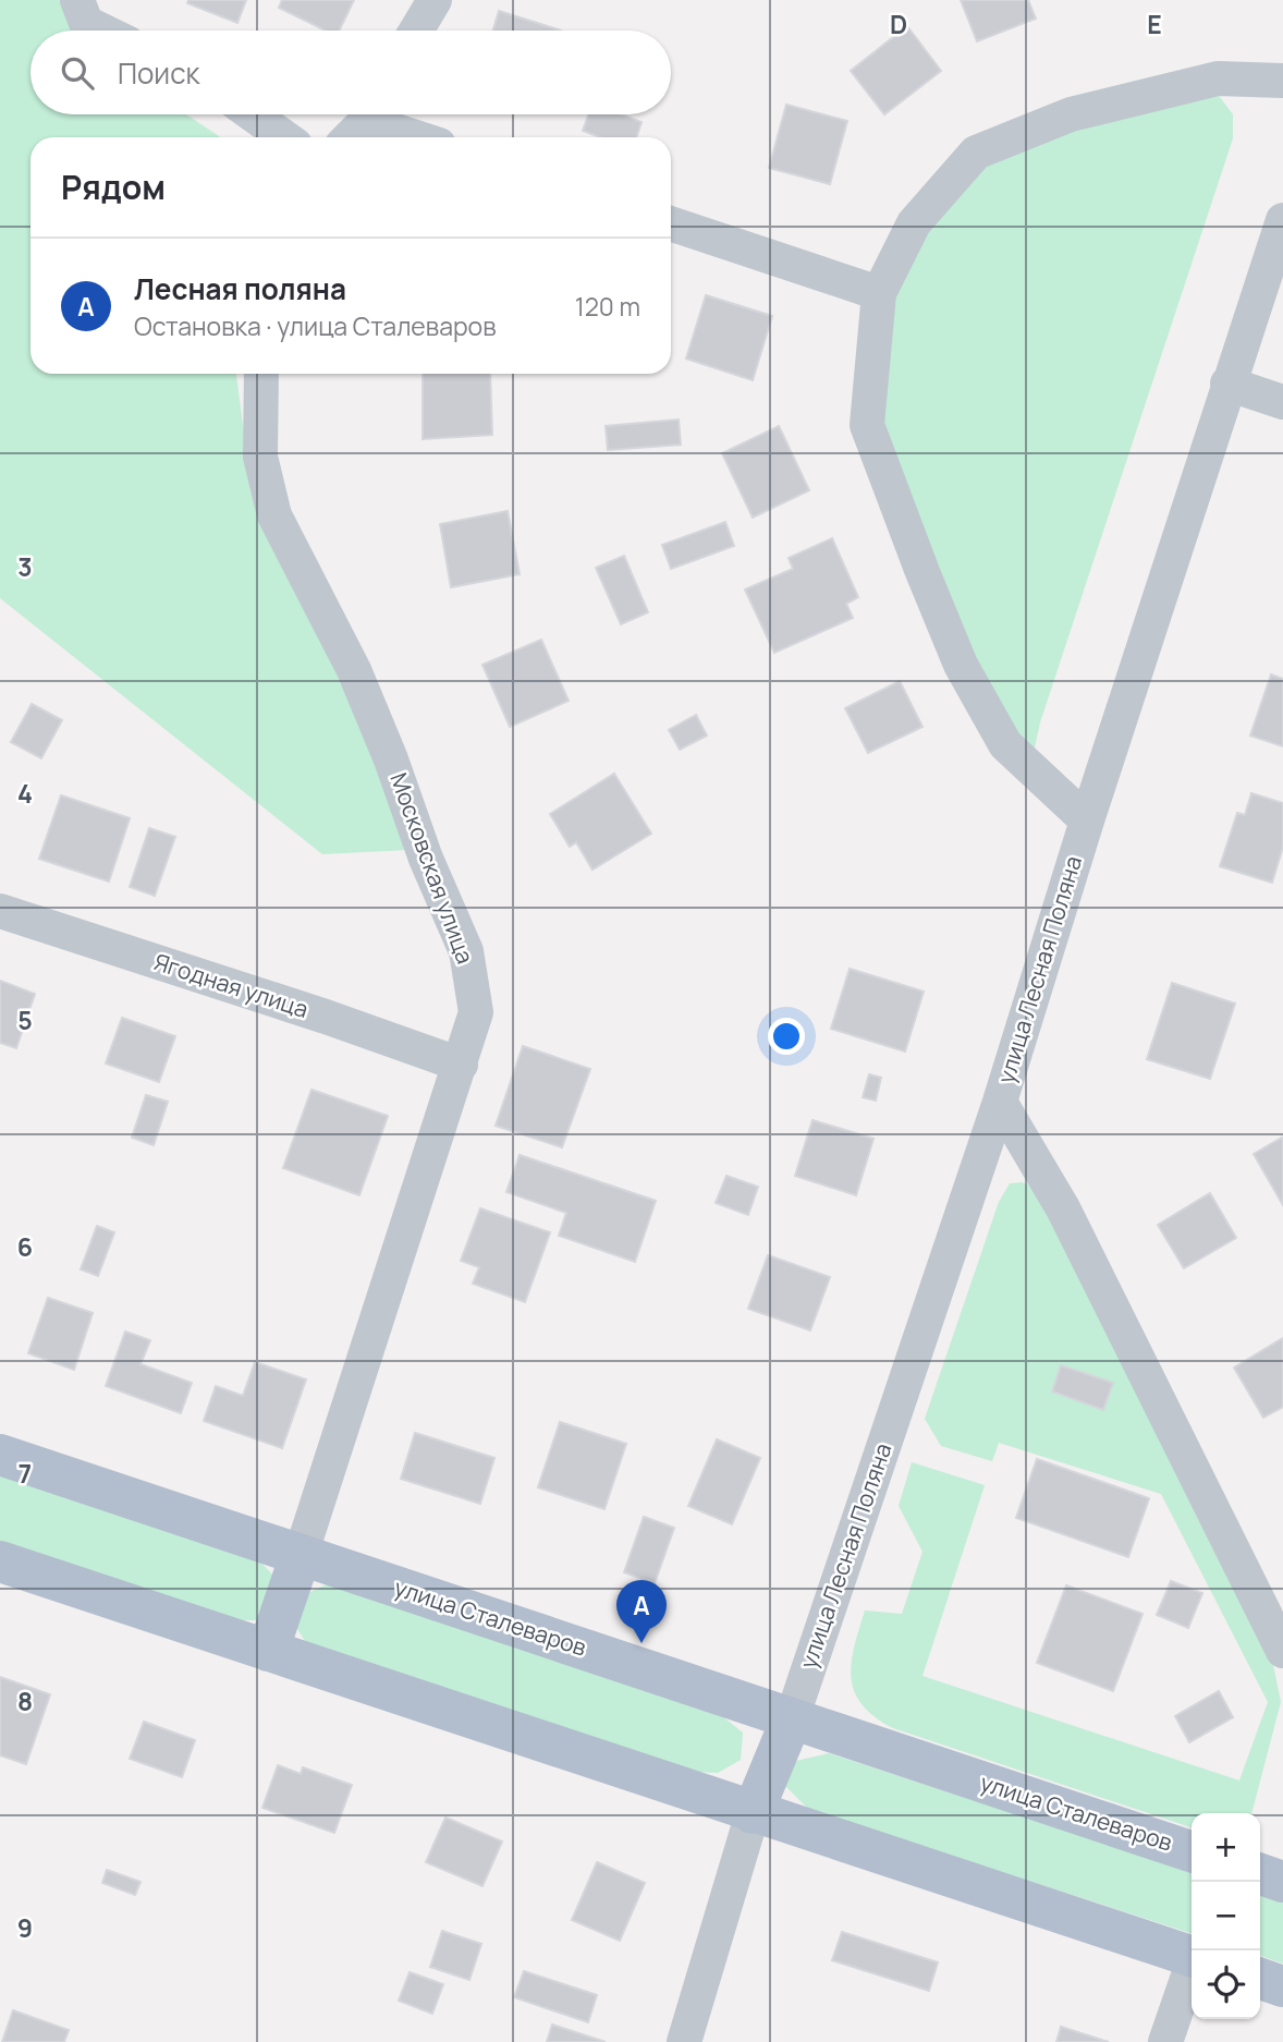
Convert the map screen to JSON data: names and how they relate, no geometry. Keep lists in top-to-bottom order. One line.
{"streets":{"main road":["улица Сталеваров"],"street":["Московская улица","улица Лесная Поляна","Ягодная улица"]},"crossings":[["Московская улица","Ягодная улица"],["Московская улица","улица Сталеваров"],["улица Лесная Поляна","улица Сталеваров"]],"page":{"search":"Поиск","heading":"Рядом","list":[{"mark":"A","name":"Лесная поляна","note":"Остановка · улица Сталеваров","value":"120 m"}],"pins":"A","map_buttons":["+","−"]},"grid":{"columns":["D","E"],"rows":["3","4","5","6","7","8","9"]}}
